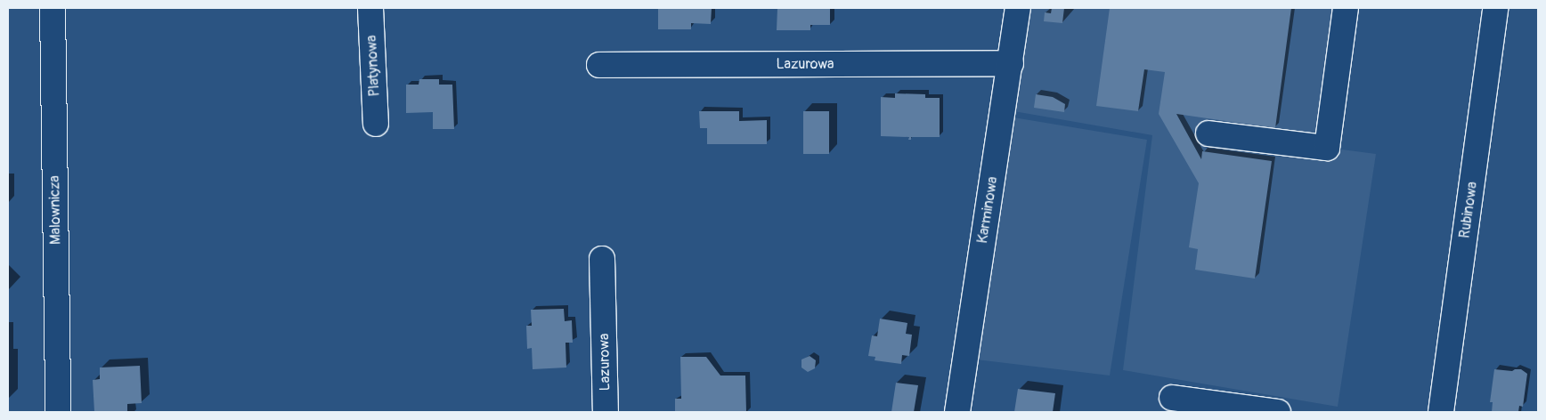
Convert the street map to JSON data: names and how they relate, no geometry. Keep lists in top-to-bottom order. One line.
{"streets":{"street":["Lazurowa","Platynowa","Malownicza","Karminowa","Rubinowa"]},"crossings":[["Lazurowa","Karminowa"]]}
